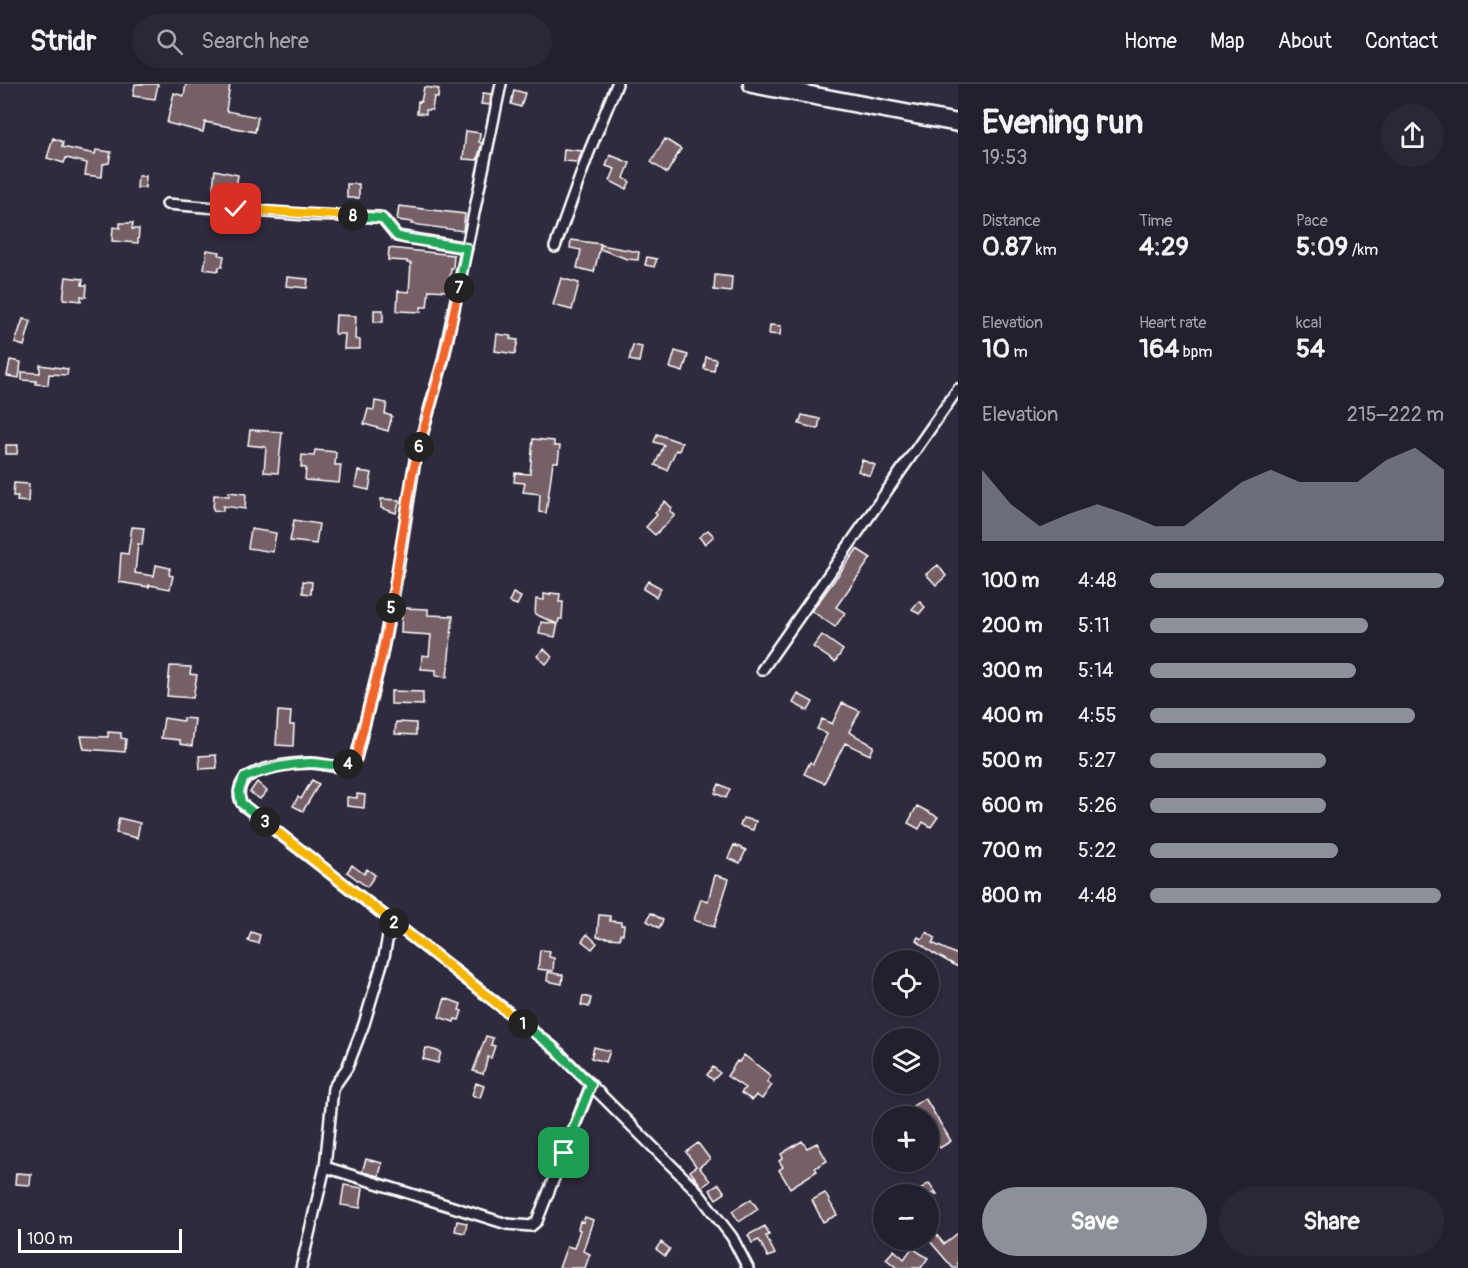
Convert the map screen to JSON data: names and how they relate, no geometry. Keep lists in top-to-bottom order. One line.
{"scale_bar":"100 m","page":{"header":"Stridr","search":"Search here","nav":["Home","Map","About","Contact"],"heading":["Evening run","19:53"],"stats":[["Distance","0.87 km"],["Time","4:29"],["Pace","5:09 /km"],["Elevation","10 m"],["Heart rate","164 bpm"],["kcal","54"]],"pins":["8","7","6","5","4","3","2","1"],"chart":["Elevation","215–222 m"],"list":[{"name":"100 m","note":"4:48"},{"name":"200 m","note":"5:11"},{"name":"300 m","note":"5:14"},{"name":"400 m","note":"4:55"},{"name":"500 m","note":"5:27"},{"name":"600 m","note":"5:26"},{"name":"700 m","note":"5:22"},{"name":"800 m","note":"4:48"}],"map_buttons":["+","−"],"buttons":["Save","Share"],"scale":"100 m"}}
